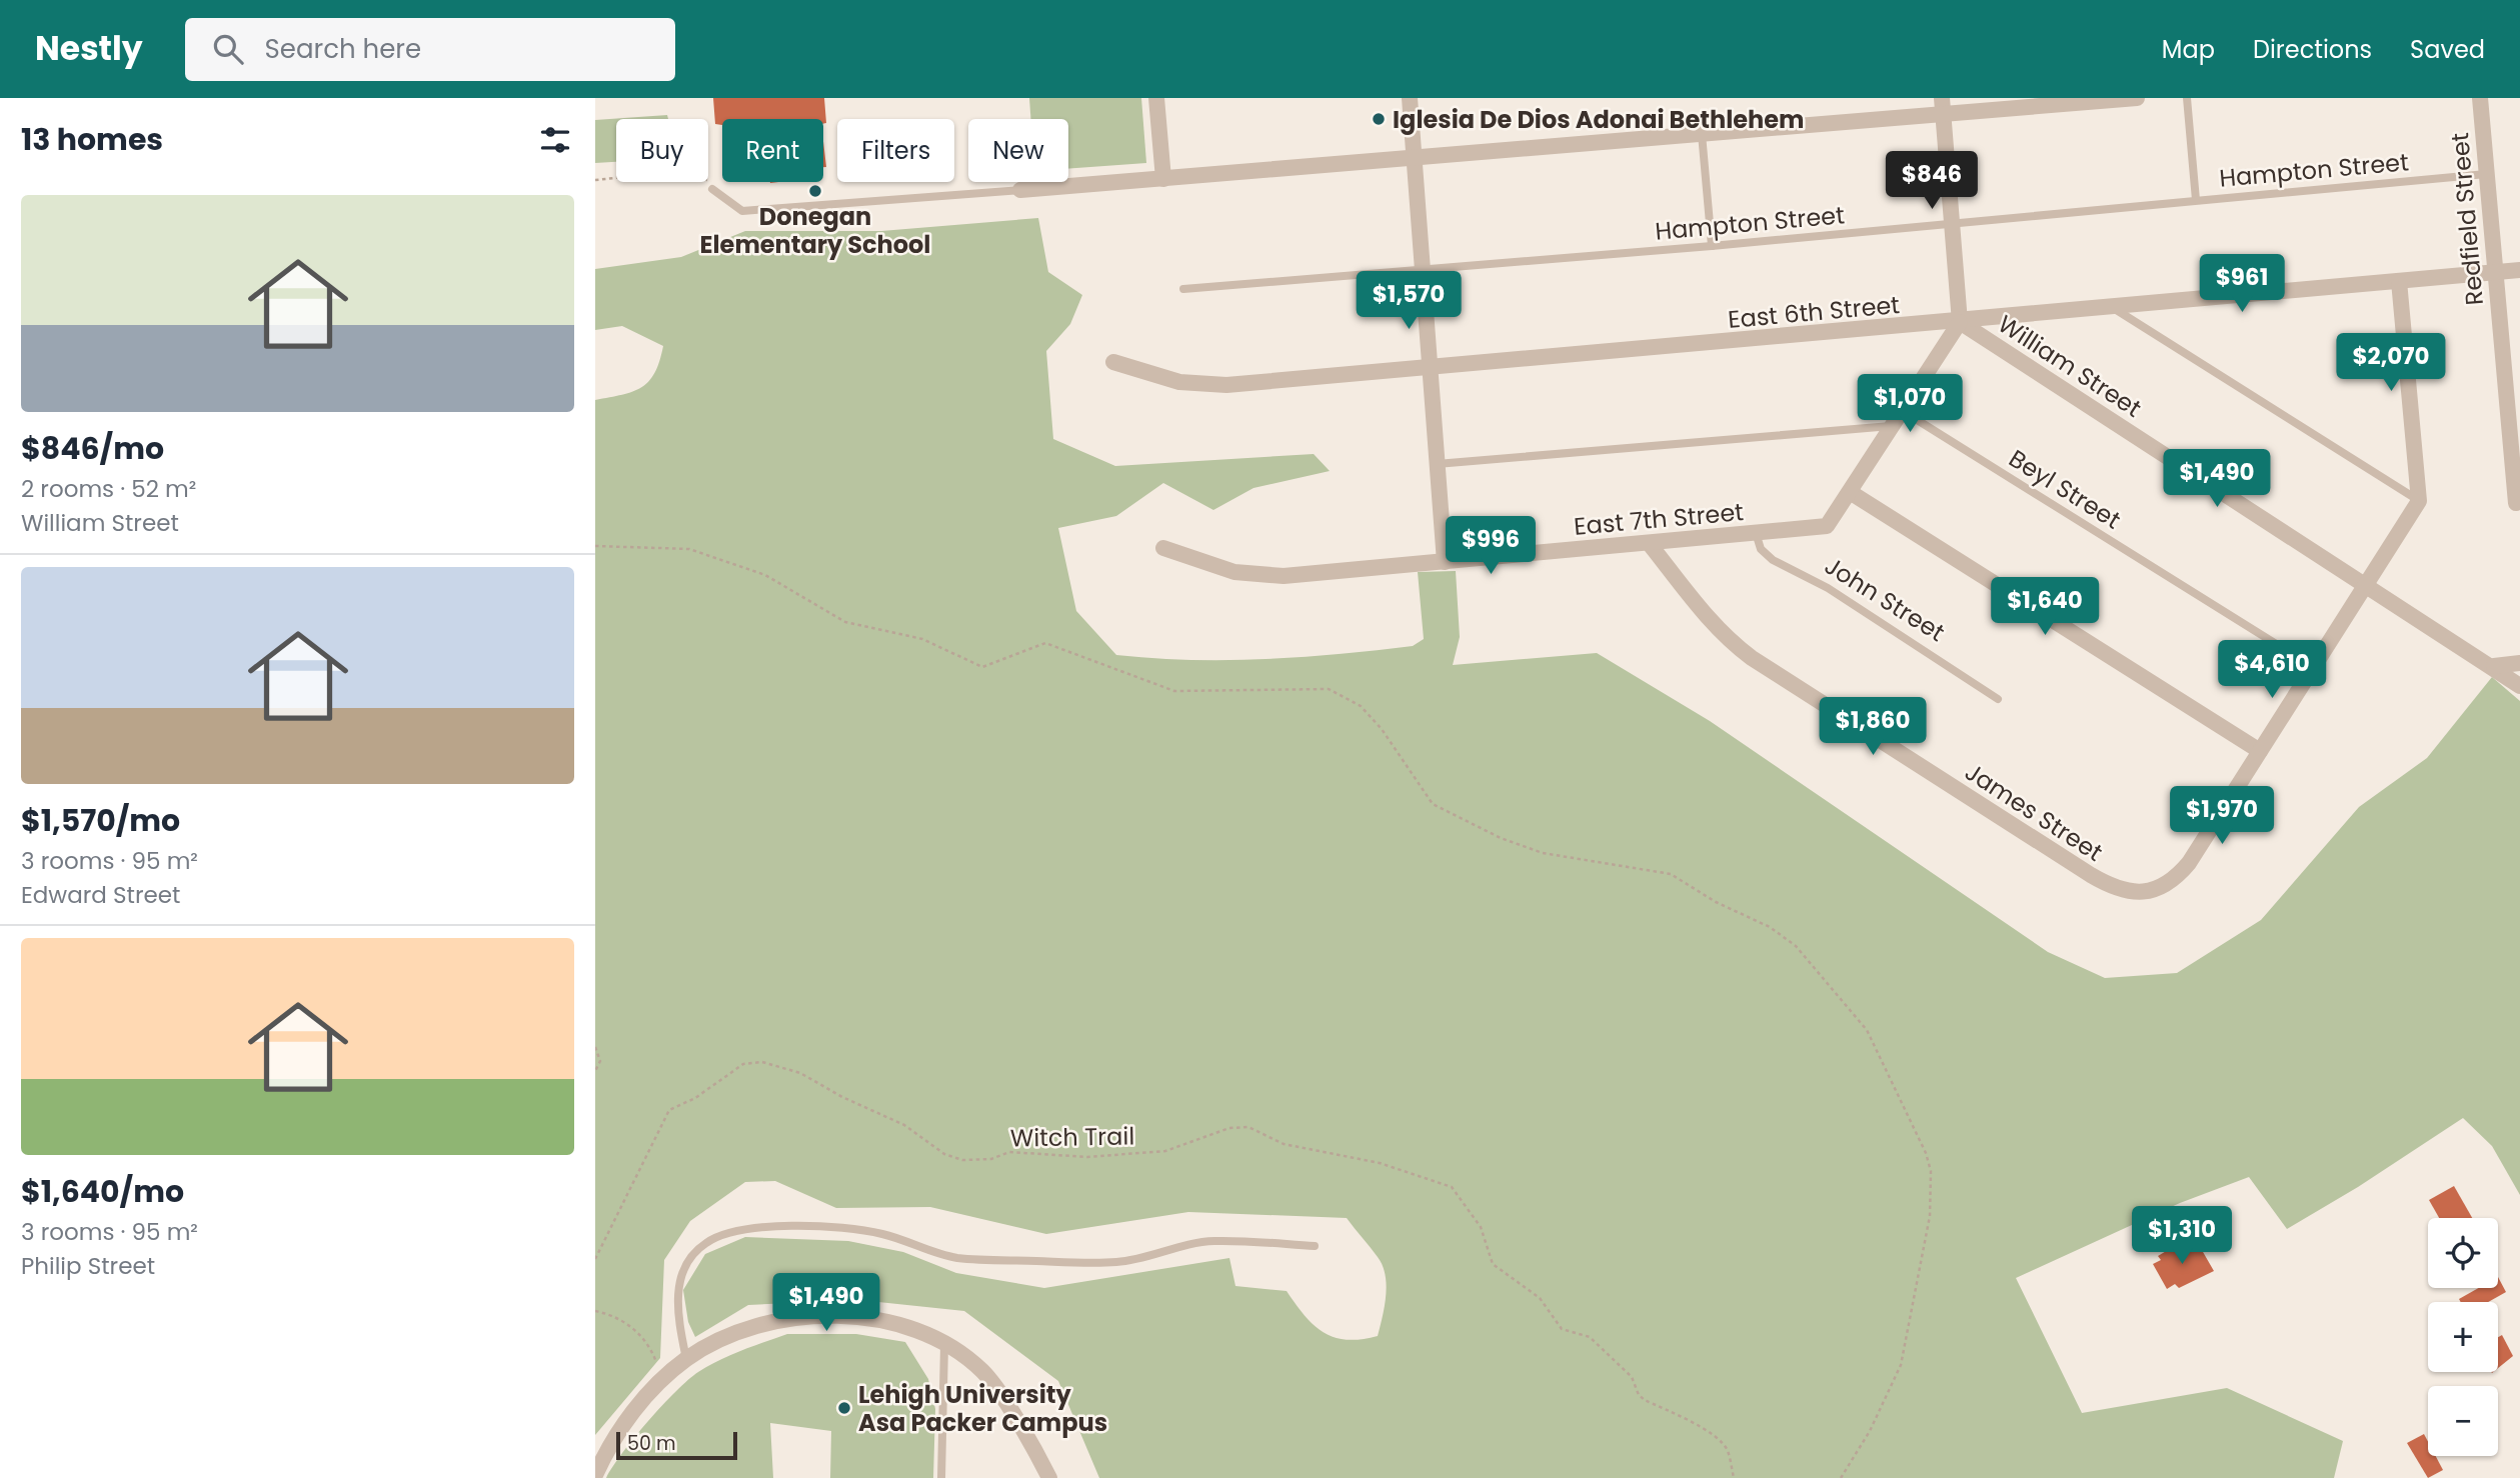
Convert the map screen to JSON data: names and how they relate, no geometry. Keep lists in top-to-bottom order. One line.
{"streets":{"street":["Redfield Street","East 6th Street","William Street","East 7th Street","John Street","James Street"],"lane":["Hampton Street","Beyl Street"],"path":["Witch Trail"]},"crossings":[["Hampton Street","Redfield Street"],["Hampton Street","William Street"],["Redfield Street","East 6th Street"],["East 6th Street","William Street"],["East 6th Street","John Street"],["William Street","John Street"],["Beyl Street","John Street"],["East 7th Street","John Street"],["East 7th Street","James Street"]],"places":["Iglesia De Dios Adonai Bethlehem","Donegan Elementary School","Lehigh University Asa Packer Campus"],"scale_bar":"50 m","page":{"header":"Nestly","search":"Search here","nav":["Map","Directions","Saved"],"heading":"13 homes","chip":["Buy","Rent","Filters","New"],"price":["$846","$961","$1,570","$2,070","$1,070","$1,490","$996","$1,640","$4,610","$1,860","$1,970","$1,310","$1,490"],"list":[{"name":"$846/mo","note":"2 rooms · 52 m² · William Street"},{"name":"$1,570/mo","note":"3 rooms · 95 m² · Edward Street"},{"name":"$1,640/mo","note":"3 rooms · 95 m² · Philip Street"}],"map_buttons":["+","−"],"scale":"50 m"}}
